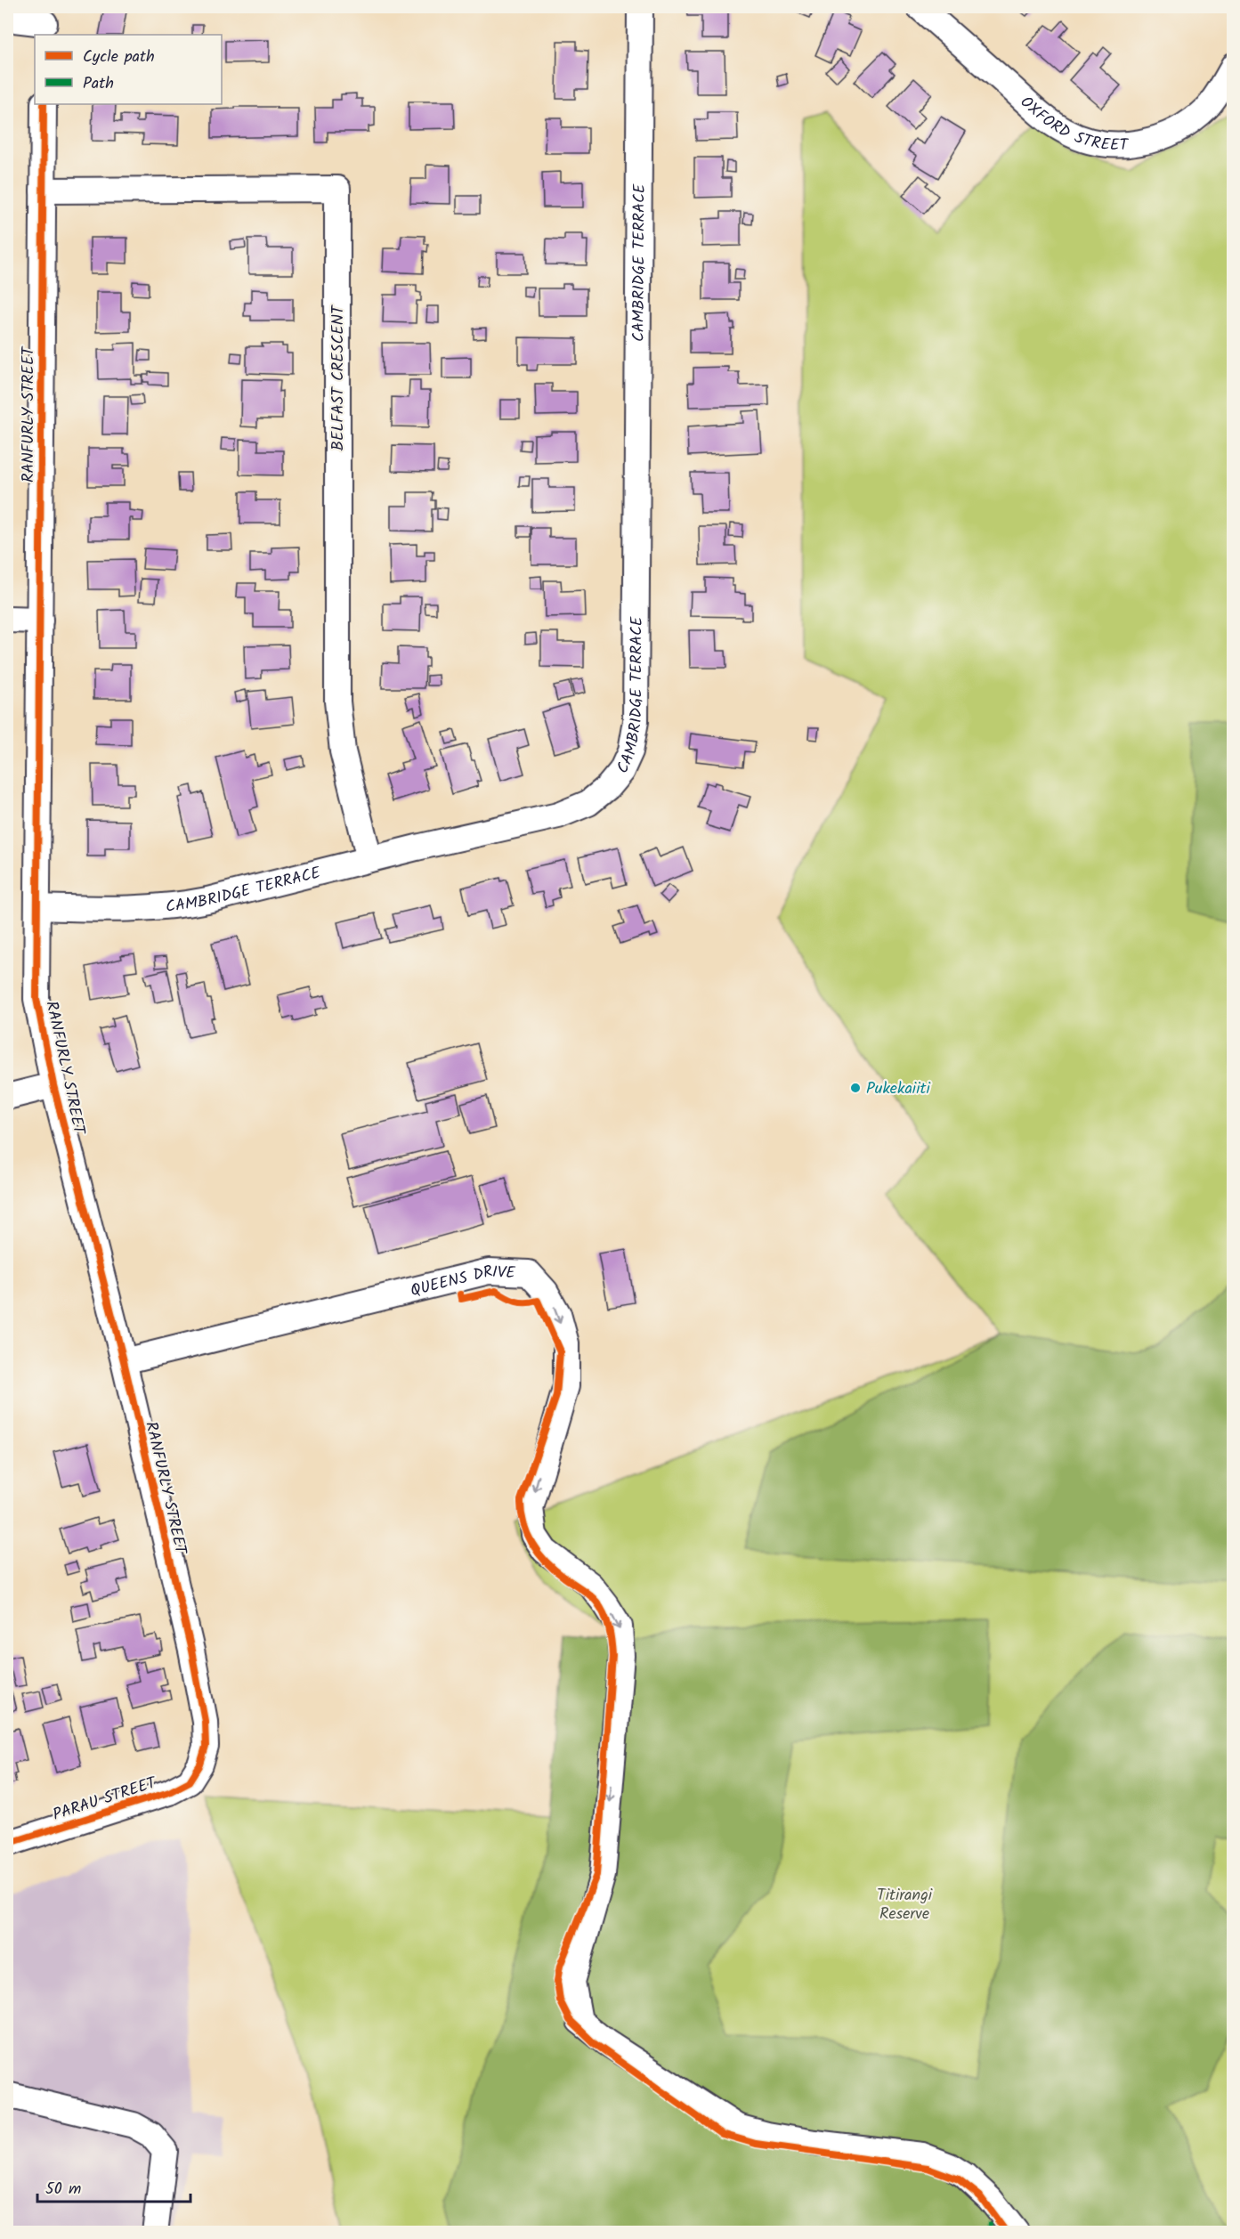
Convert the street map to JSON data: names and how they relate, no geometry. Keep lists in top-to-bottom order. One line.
{"streets":{"street":["OXFORD STREET","CAMBRIDGE TERRACE","BELFAST CRESCENT","RANFURLY STREET","QUEENS DRIVE","PARAU STREET"]},"crossings":[["CAMBRIDGE TERRACE","BELFAST CRESCENT"],["CAMBRIDGE TERRACE","RANFURLY STREET"],["BELFAST CRESCENT","RANFURLY STREET"],["RANFURLY STREET","QUEENS DRIVE"],["RANFURLY STREET","PARAU STREET"]],"parks":["Titirangi Reserve"],"places":["Pukekaiiti"],"legend":["Cycle path","Path"],"scale_bar":"50 m"}
